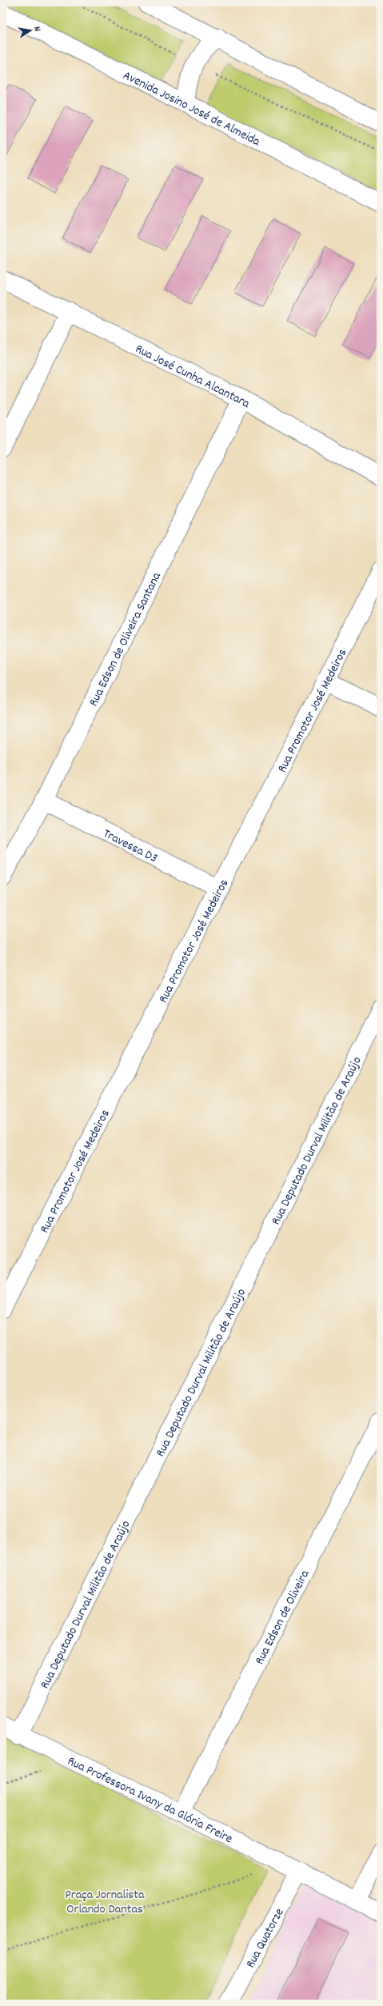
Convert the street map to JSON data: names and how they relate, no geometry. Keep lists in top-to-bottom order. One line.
{"streets":{"street":["Avenida Josino José de Almeida","Rua José Cunha Alcantara","Rua Edson de Oliveira Santana","Rua Promotor José Medeiros","Travessa D3","Rua Deputado Durval Militão de Araújo","Rua Edson de Oliveira","Rua Professora Ivany da Glória Freire","Rua Quatorze"]},"crossings":[["Rua José Cunha Alcantara","Rua Edson de Oliveira Santana"],["Rua Edson de Oliveira Santana","Travessa D3"],["Rua Promotor José Medeiros","Travessa D3"],["Rua Deputado Durval Militão de Araújo","Rua Professora Ivany da Glória Freire"],["Rua Edson de Oliveira","Rua Professora Ivany da Glória Freire"],["Rua Professora Ivany da Glória Freire","Rua Quatorze"]],"parks":["Praça Jornalista Orlando Dantas"],"north":"right"}
